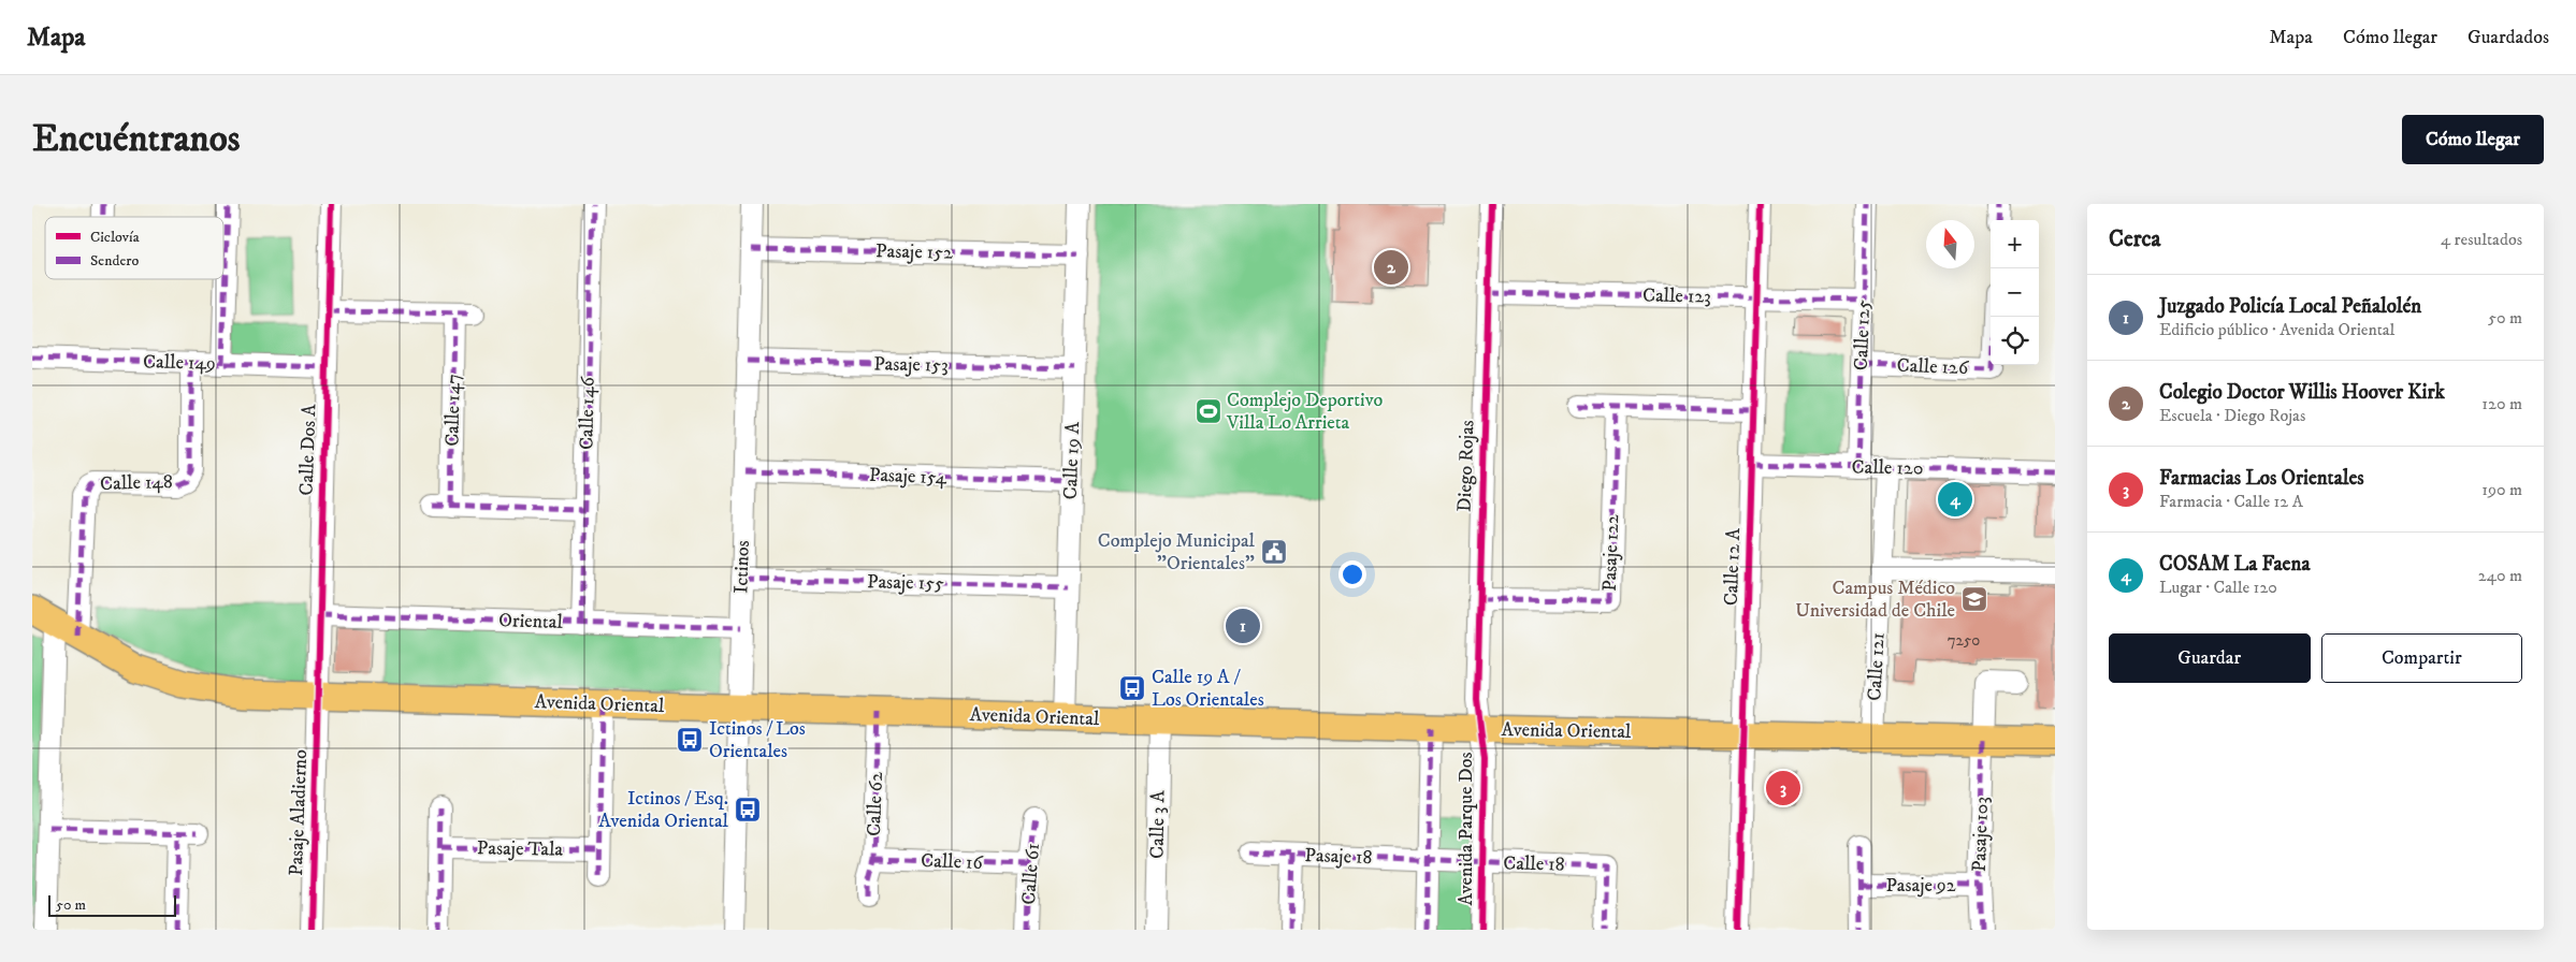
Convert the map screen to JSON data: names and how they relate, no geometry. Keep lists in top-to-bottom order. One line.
{"streets":{"main road":["Avenida Oriental"],"street":["Pasaje 152","Calle 123","Calle 125","Calle 149","Pasaje 153","Calle 126","Calle 147","Calle 146","Calle Dos A","Calle 19 A","Diego Rojas","Calle 120","Pasaje 154","Calle 148","Pasaje 122","Ictinos","Calle 12 A","Pasaje 155","Oriental","Calle 121","Calle 62","Pasaje Aladierno","Calle 3 A","Avenida Parque Dos","Pasaje 103","Pasaje Tala","Pasaje 18","Calle 16","Calle 18","Calle 61","Pasaje 92"]},"crossings":[["Pasaje 152","Calle 19 A"],["Pasaje 152","Ictinos"],["Calle 123","Calle 125"],["Calle 123","Diego Rojas"],["Calle 123","Calle 12 A"],["Calle 125","Calle 126"],["Calle 125","Calle 120"],["Calle 149","Calle Dos A"],["Calle 149","Calle 148"],["Pasaje 153","Calle 19 A"],["Pasaje 153","Ictinos"],["Calle 147","Calle 146"],["Calle 147","Calle Dos A"],["Calle 146","Oriental"],["Calle Dos A","Oriental"],["Calle Dos A","Avenida Oriental"],["Calle Dos A","Pasaje Aladierno"],["Calle 19 A","Pasaje 154"],["Calle 19 A","Pasaje 155"],["Calle 19 A","Avenida Oriental"],["Diego Rojas","Pasaje 122"],["Diego Rojas","Avenida Oriental"],["Diego Rojas","Avenida Parque Dos"],["Calle 120","Calle 12 A"],["Calle 120","Calle 121"],["Pasaje 154","Ictinos"],["Calle 148","Avenida Oriental"],["Ictinos","Pasaje 155"],["Ictinos","Oriental"],["Ictinos","Avenida Oriental"],["Calle 12 A","Avenida Oriental"],["Calle 121","Avenida Oriental"],["Avenida Oriental","Calle 62"],["Avenida Oriental","Pasaje Aladierno"],["Avenida Oriental","Calle 3 A"],["Avenida Oriental","Avenida Parque Dos"],["Avenida Oriental","Pasaje 103"],["Calle 62","Calle 16"],["Avenida Parque Dos","Pasaje 18"],["Avenida Parque Dos","Calle 18"],["Pasaje 103","Pasaje 92"],["Pasaje 18","Calle 18"],["Calle 16","Calle 61"]],"places":{"sports":["Complejo Deportivo Villa Lo Arrieta"],"public building":["Complejo Municipal \"Orientales\""],"school or university":["Campus Médico Universidad de Chile"],"bus stop":["Calle 19 A / Los Orientales","Ictinos / Los Orientales","Ictinos / Esq. Avenida Oriental"]},"house_numbers":["7250"],"legend":["Ciclovía","Sendero"],"scale_bar":"50 m","north":"top","page":{"header":"Mapa","nav":["Mapa","Cómo llegar","Guardados"],"buttons":["Cómo llegar",["Guardar","Compartir"]],"title":"Encuéntranos","heading":["Cerca","4 resultados"],"map_buttons":["+","−"],"pins":["2","4","1","3"],"list":[{"mark":"1","name":"Juzgado Policía Local Peñalolén","note":"Edificio público · Avenida Oriental","value":"50 m"},{"mark":"2","name":"Colegio Doctor Willis Hoover Kirk","note":"Escuela · Diego Rojas","value":"120 m"},{"mark":"3","name":"Farmacias Los Orientales","note":"Farmacia · Calle 12 A","value":"190 m"},{"mark":"4","name":"COSAM La Faena","note":"Lugar · Calle 120","value":"240 m"}],"scale":"50 m"}}
